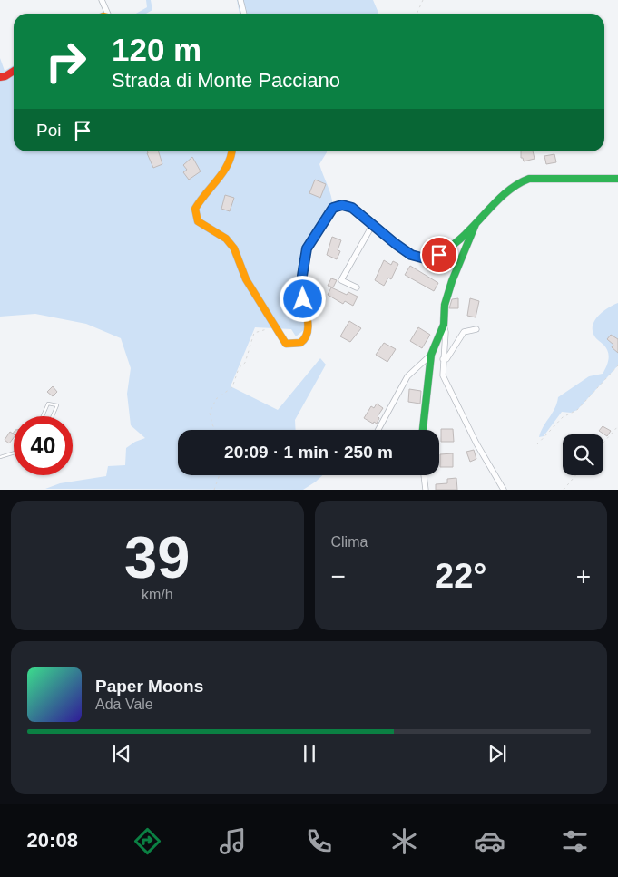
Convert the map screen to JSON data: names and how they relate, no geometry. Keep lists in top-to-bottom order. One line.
{"page":{"turn":["120 m","Strada di Monte Pacciano"],"then":"Poi","limit":"40","trip":"20:09 · 1 min · 250 m","tile":[["39","km/h"],"Clima"],"heat":["−","22°","+"],"song":["Paper Moons","Ada Vale"],"tabs":"20:08"}}
